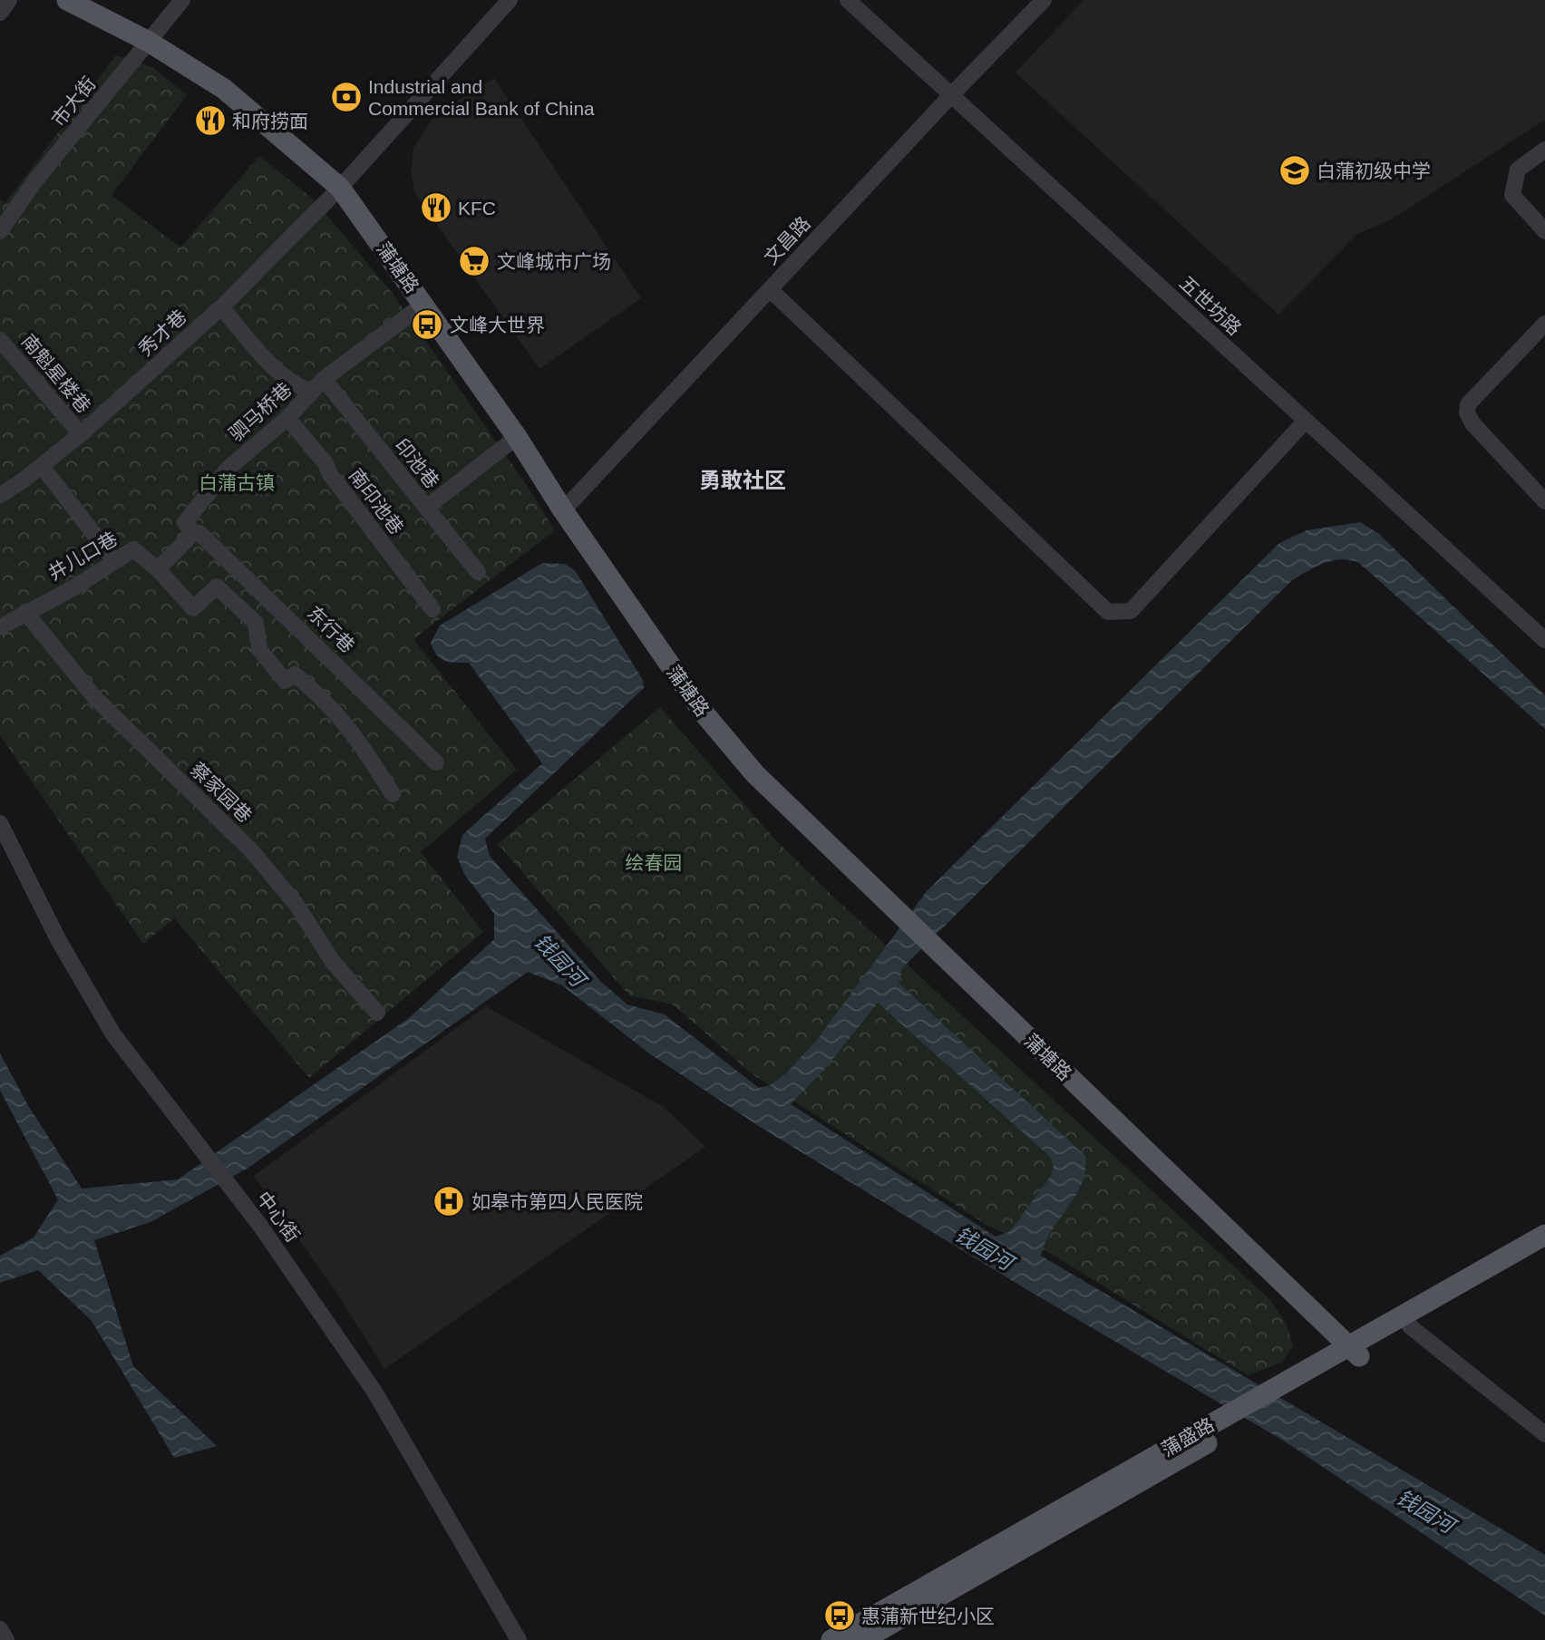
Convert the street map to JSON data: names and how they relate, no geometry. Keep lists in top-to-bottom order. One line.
{"streets":{"main road":["蒲塘路","蒲盛路"],"street":["市大街","文昌路","五世坊路","秀才巷","南魁星楼巷","驷马桥巷","印池巷","南印池巷","井儿口巷","东行巷","蔡家园巷","中心街"]},"crossings":[["市大街","蒲塘路"],["文昌路","蒲塘路"],["文昌路","五世坊路"],["蒲塘路","秀才巷"],["蒲塘路","驷马桥巷"],["蒲塘路","蒲盛路"],["秀才巷","南魁星楼巷"],["驷马桥巷","印池巷"],["驷马桥巷","南印池巷"],["驷马桥巷","东行巷"],["井儿口巷","蔡家园巷"]],"districts":["勇敢社区"],"water":["钱园河"],"parks":["白蒲古镇","绘春园"],"places":{"bank":["Industrial and Commercial Bank of China"],"restaurant":["和府捞面","KFC"],"school or university":["白蒲初级中学"],"supermarket":["文峰城市广场"],"bus stop":["文峰大世界","惠蒲新世纪小区"],"hospital":["如皋市第四人民医院"]}}
